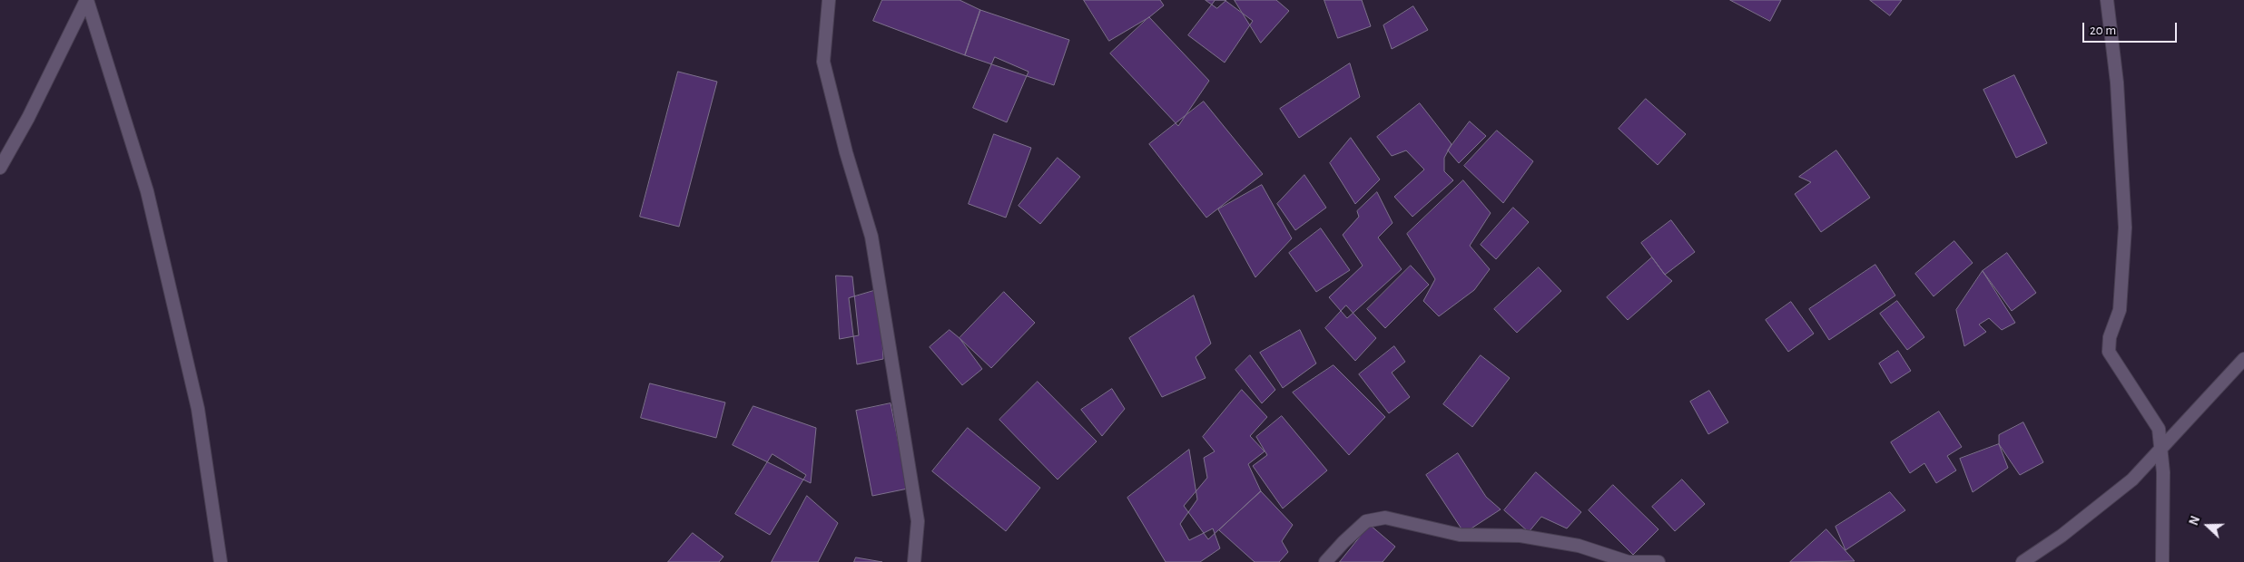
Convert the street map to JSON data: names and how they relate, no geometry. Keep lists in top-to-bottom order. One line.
{"scale_bar":"20 m","north":"left"}
